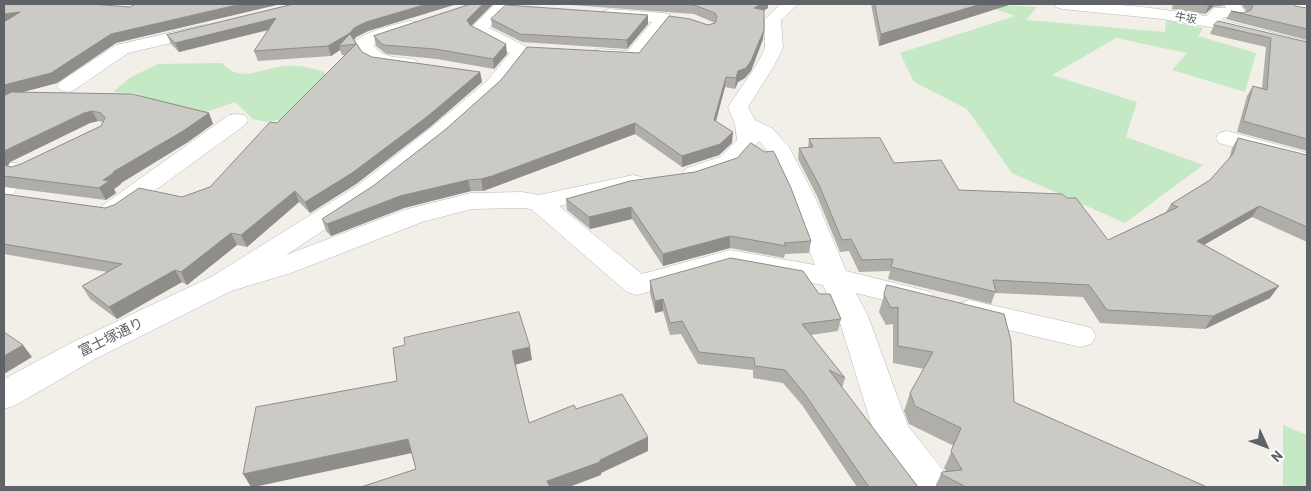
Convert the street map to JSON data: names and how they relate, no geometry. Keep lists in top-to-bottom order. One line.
{"streets":{"street":["牛坂","富士塚通り"]},"north":"bottom right"}
